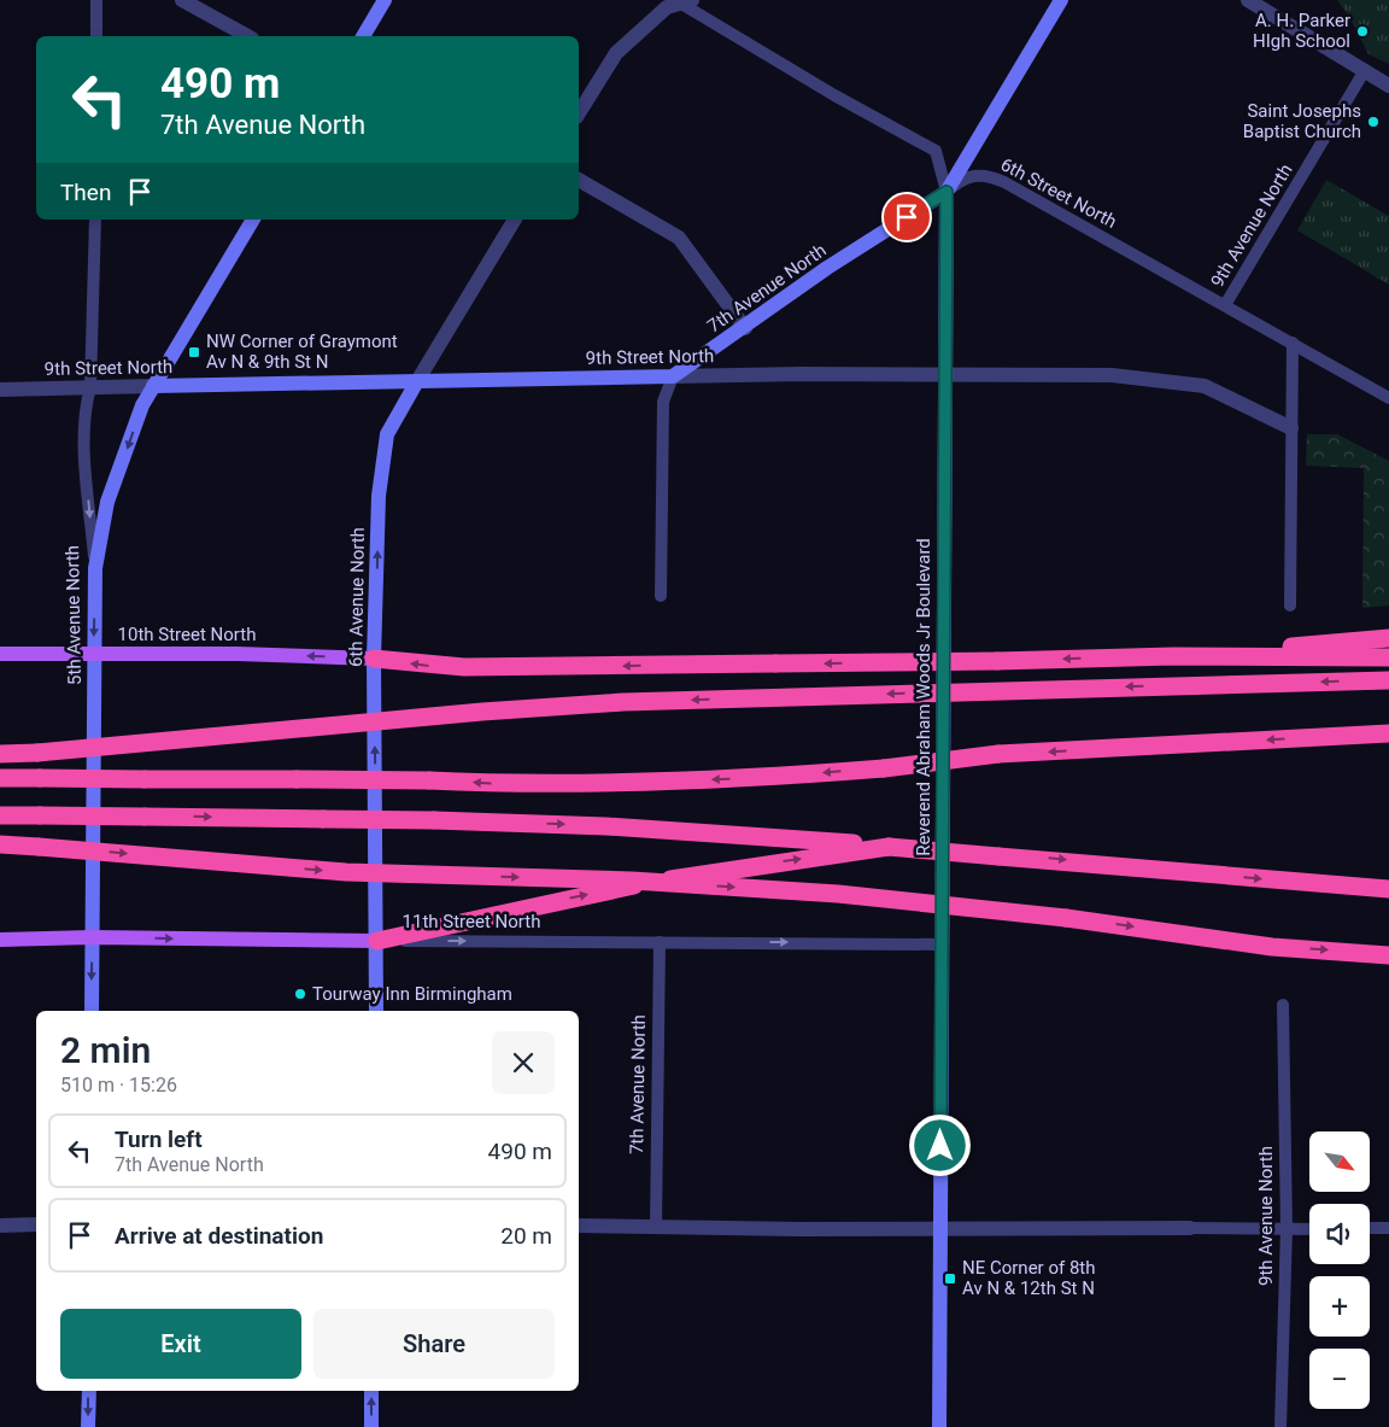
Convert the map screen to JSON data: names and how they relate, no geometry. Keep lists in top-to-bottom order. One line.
{"streets":{"main road":["7th Avenue North","9th Street North","6th Avenue North","5th Avenue North","10th Street North","Reverend Abraham Woods Jr Boulevard","11th Street North"],"street":["6th Street North","9th Avenue North"]},"crossings":[["6th Street North","9th Avenue North"],["6th Street North","7th Avenue North"],["6th Street North","Reverend Abraham Woods Jr Boulevard"],["7th Avenue North","9th Street North"],["7th Avenue North","Reverend Abraham Woods Jr Boulevard"],["7th Avenue North","11th Street North"],["9th Street North","6th Avenue North"],["9th Street North","5th Avenue North"],["9th Street North","Reverend Abraham Woods Jr Boulevard"],["6th Avenue North","10th Street North"],["6th Avenue North","11th Street North"],["5th Avenue North","10th Street North"],["5th Avenue North","11th Street North"],["Reverend Abraham Woods Jr Boulevard","11th Street North"]],"one_way":["6th Avenue North","5th Avenue North","10th Street North","11th Street North"],"places":{"other":["A. H. Parker HIgh School","Saint Josephs Baptist Church","Tourway Inn Birmingham"],"transit":["NW Corner of Graymont Av N & 9th St N","NE Corner of 8th Av N & 12th St N"]},"north":"bottom right","page":{"turn":["490 m","7th Avenue North"],"then":"Then","heading":["2 min","510 m · 15:26"],"list":[{"name":"Turn left","note":"7th Avenue North","value":"490 m"},{"name":"Arrive at destination","value":"20 m"}],"map_buttons":["+","−"],"buttons":["Exit","Share"]}}
